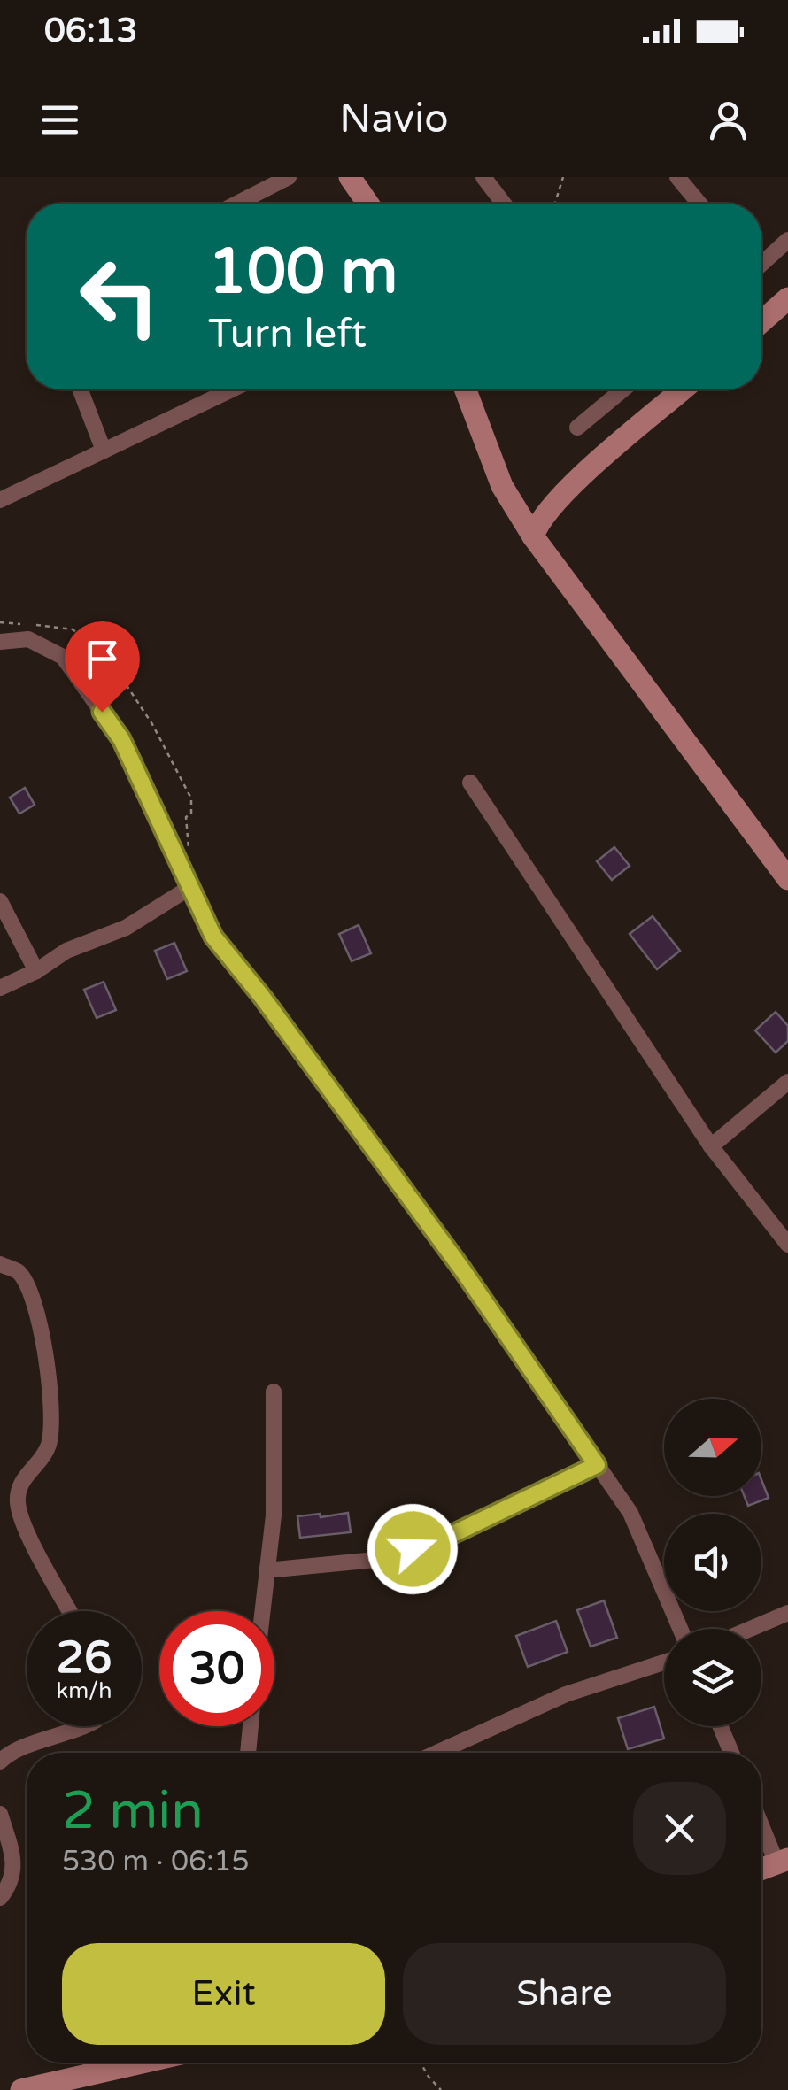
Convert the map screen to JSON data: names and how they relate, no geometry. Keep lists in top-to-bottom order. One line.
{"north":"right","page":{"status":"06:13","header":"Navio","turn":["100 m","Turn left"],"speed":"26 km/h","limit":"30","heading":["2 min","530 m · 06:15"],"buttons":["Exit","Share"]}}
